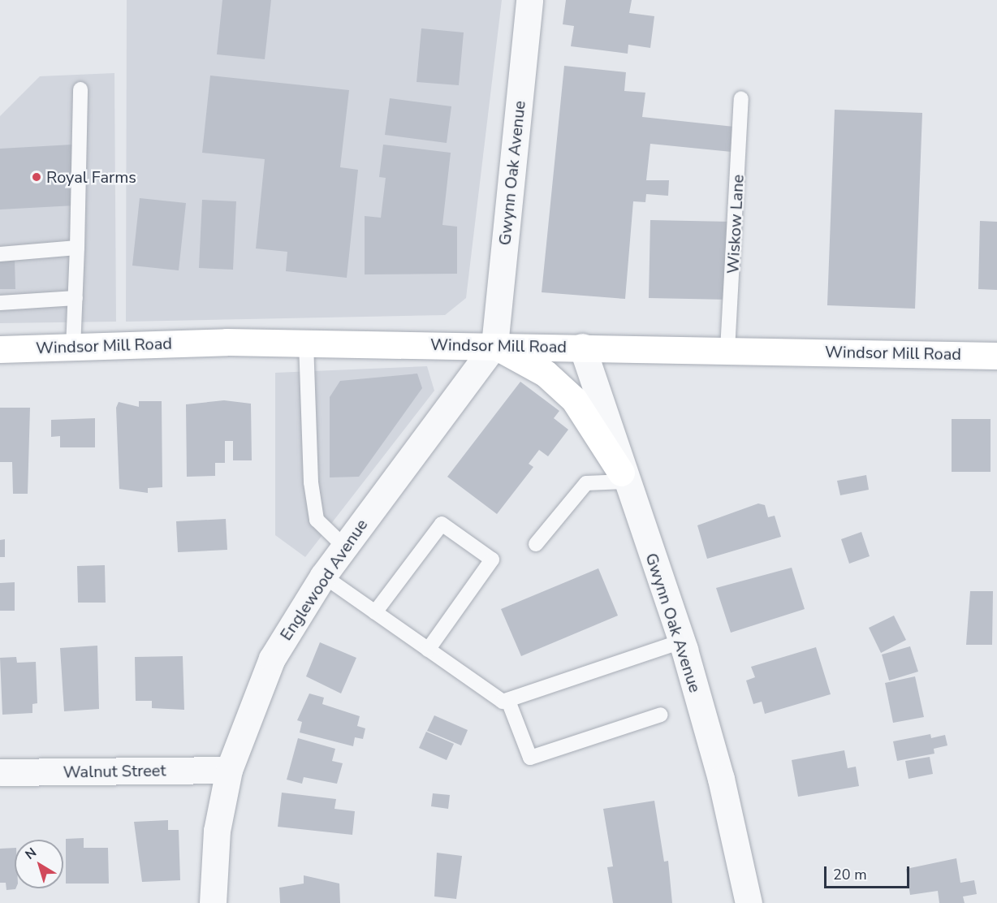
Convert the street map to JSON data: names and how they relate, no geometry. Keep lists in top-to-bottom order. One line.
{"streets":{"main road":["Windsor Mill Road"],"street":["Gwynn Oak Avenue","Englewood Avenue","Walnut Street"],"lane":["Wiskow Lane"]},"crossings":[["Gwynn Oak Avenue","Windsor Mill Road"],["Gwynn Oak Avenue","Englewood Avenue"],["Wiskow Lane","Windsor Mill Road"],["Windsor Mill Road","Englewood Avenue"],["Englewood Avenue","Walnut Street"]],"places":["Royal Farms"],"scale_bar":"20 m","north":"top left"}
